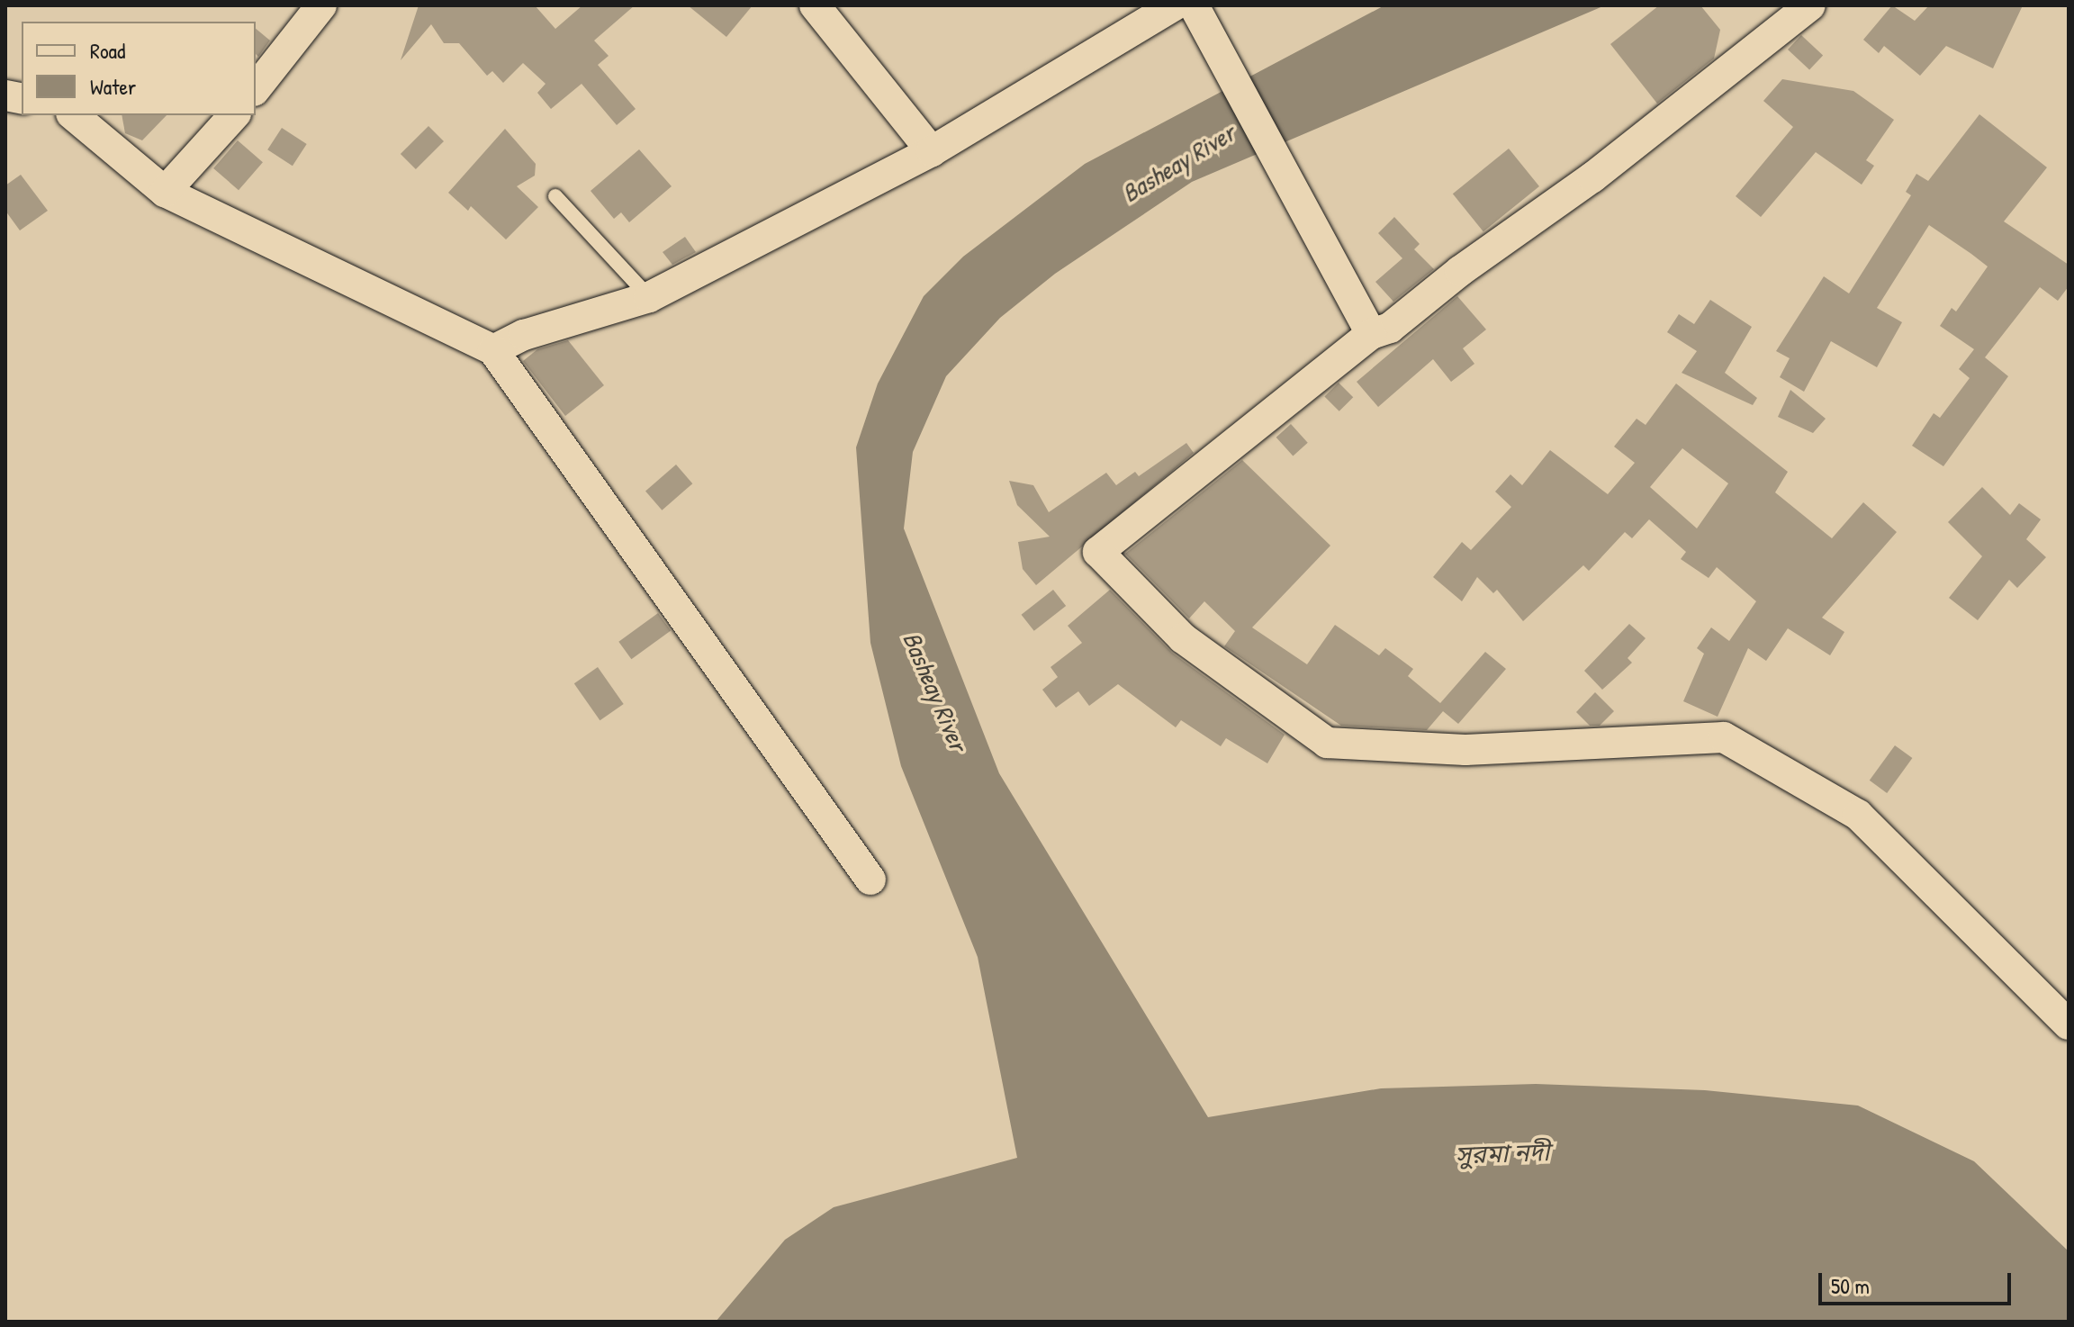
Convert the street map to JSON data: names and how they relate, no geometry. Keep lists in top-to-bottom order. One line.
{"water":["Basheay River","সুরমা নদী"],"legend":["Road","Water"],"scale_bar":"50 m"}
